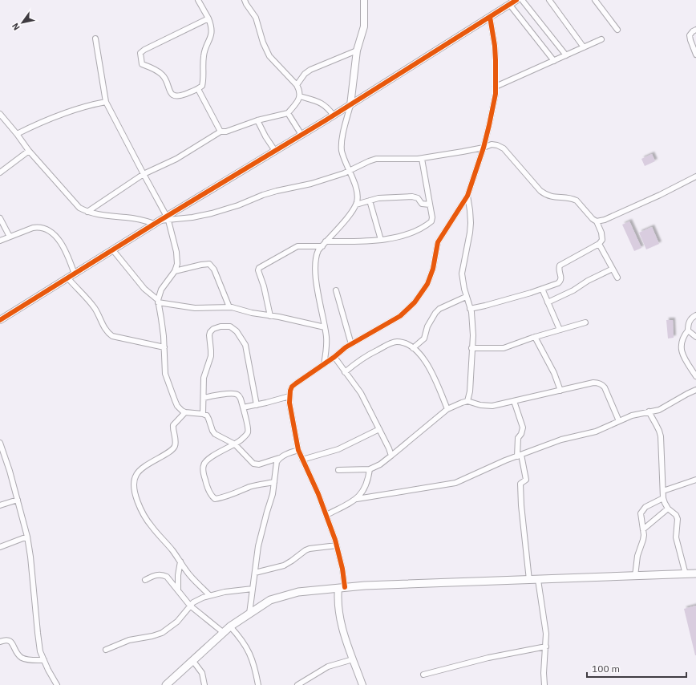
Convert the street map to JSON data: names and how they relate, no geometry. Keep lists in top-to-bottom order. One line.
{"scale_bar":"100 m","north":"bottom left"}
